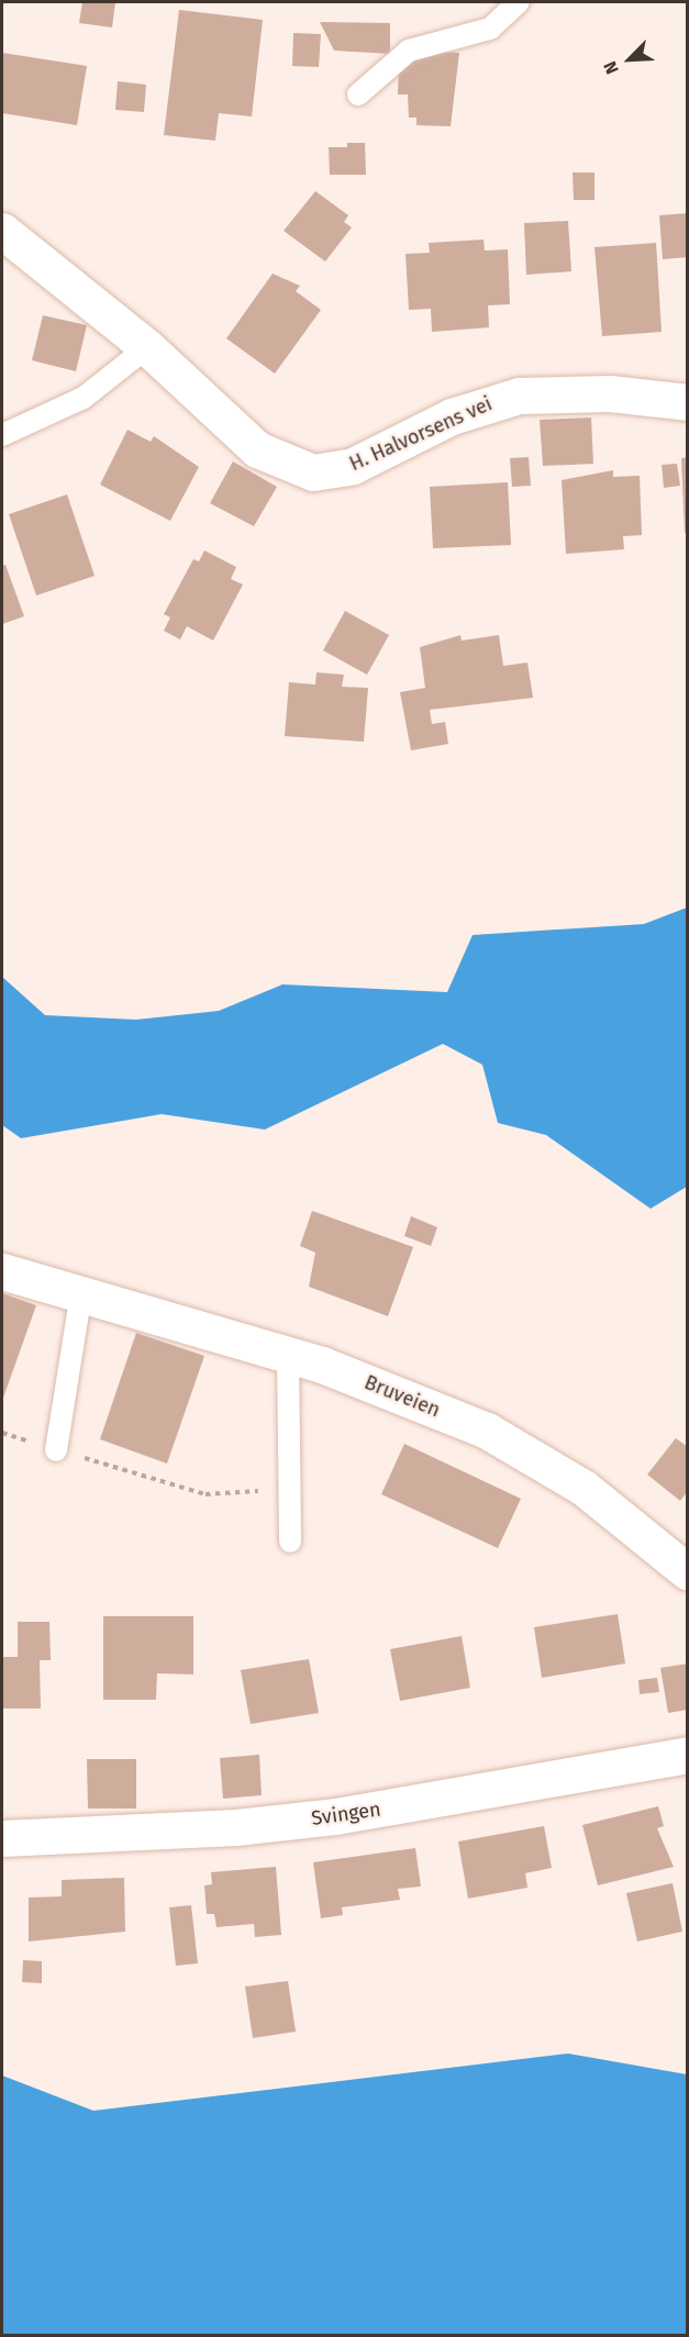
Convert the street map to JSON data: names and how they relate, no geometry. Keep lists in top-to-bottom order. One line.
{"streets":{"street":["H. Halvorsens vei","Bruveien","Svingen"]},"north":"bottom left"}
